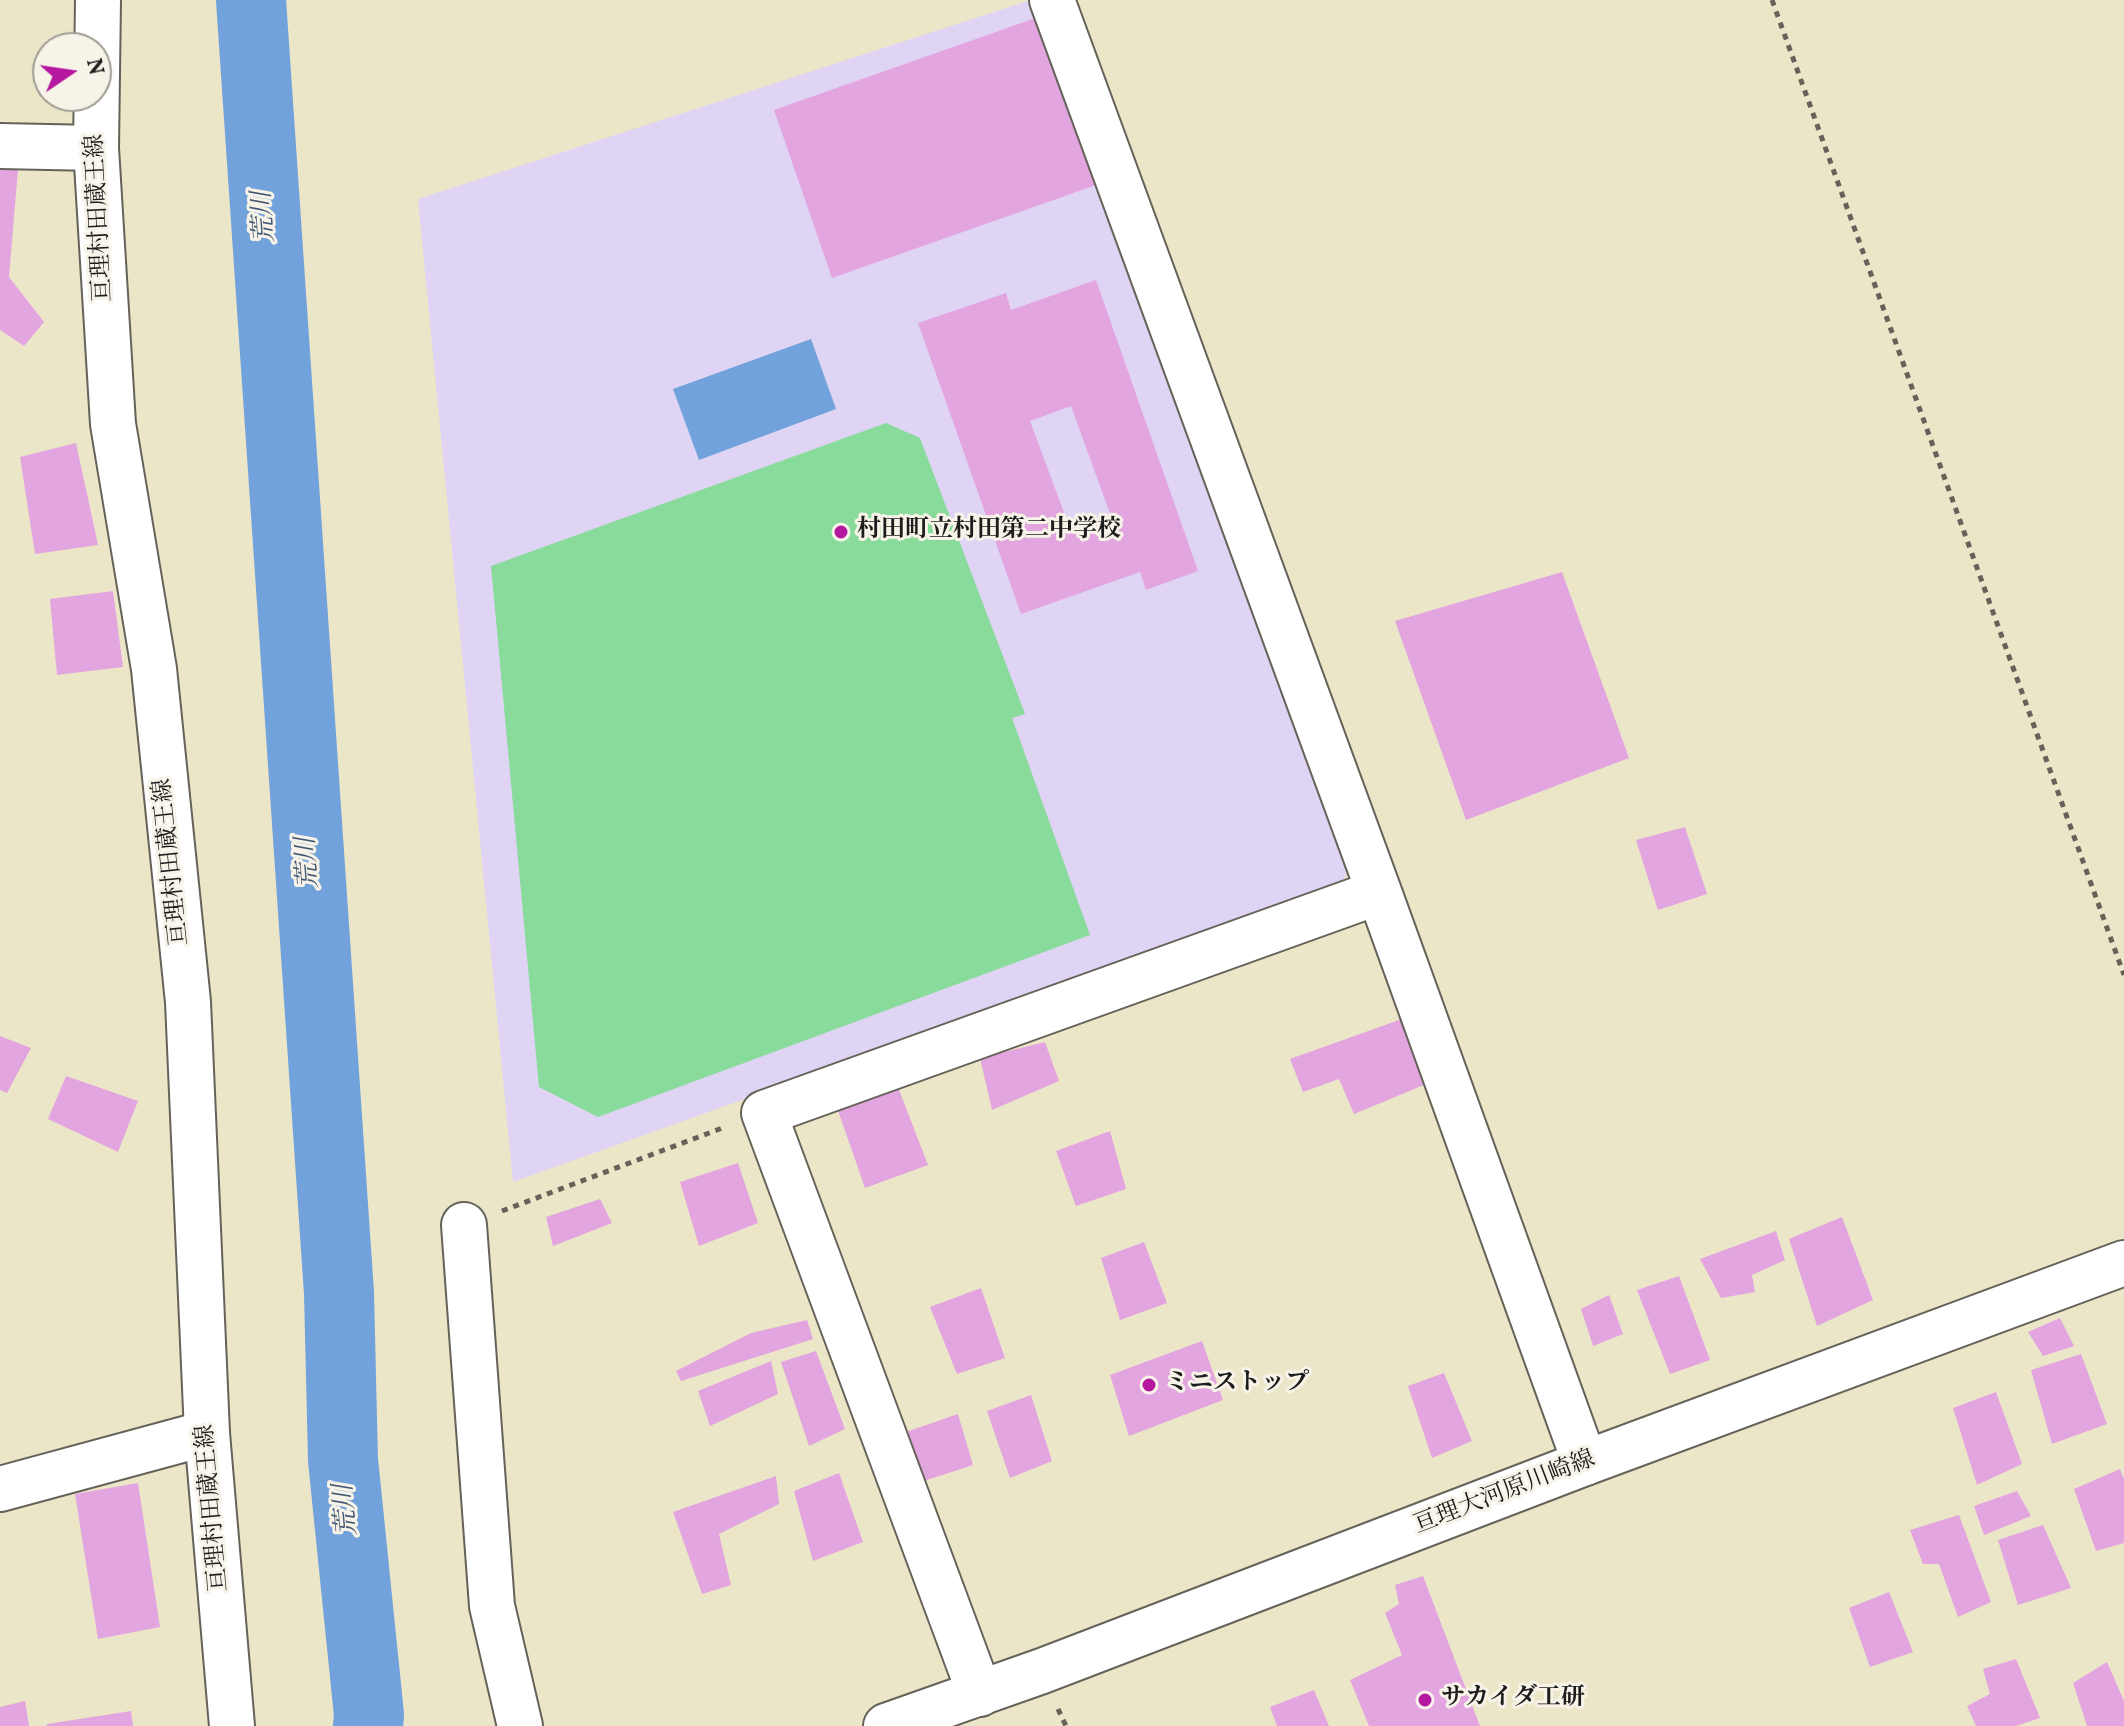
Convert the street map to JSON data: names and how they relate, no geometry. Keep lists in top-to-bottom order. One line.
{"streets":{"street":["亘理村田蔵王線","亘理大河原川崎線"]},"water":["荒川"],"places":["村田町立村田第二中学校","ミニストップ","サカイダ工研"],"north":"right"}
